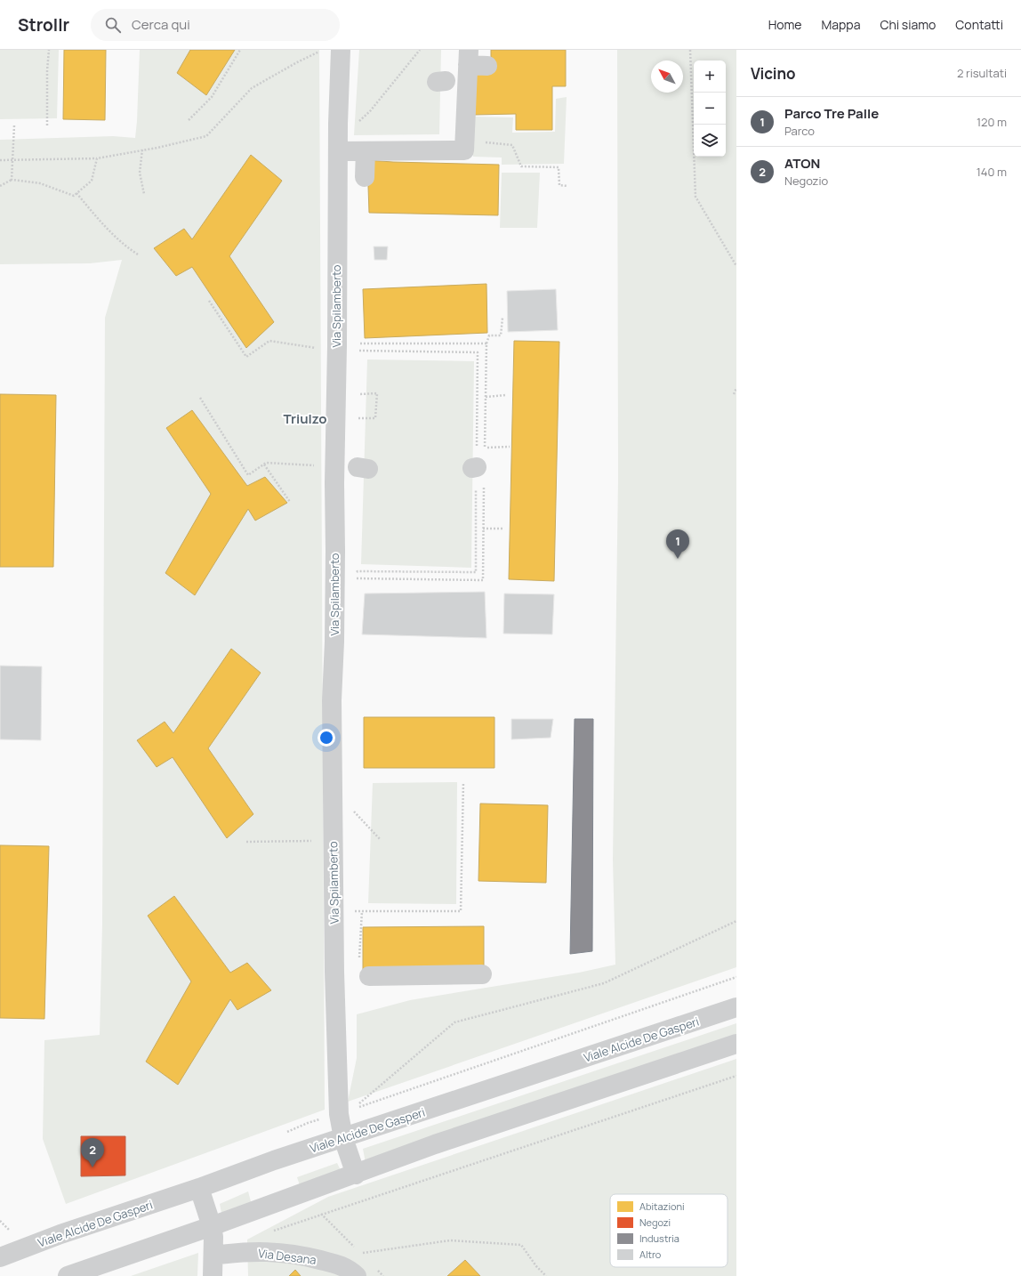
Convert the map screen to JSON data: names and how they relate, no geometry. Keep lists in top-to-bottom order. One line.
{"streets":{"street":["Via Spilamberto","Viale Alcide De Gasperi","Via Desana"]},"crossings":[["Via Spilamberto","Viale Alcide De Gasperi"]],"districts":["Triulzo"],"legend":["Abitazioni","Negozi","Industria","Altro"],"north":"top left","page":{"header":"Strollr","search":"Cerca qui","nav":["Home","Mappa","Chi siamo","Contatti"],"heading":["Vicino","2 risultati"],"map_buttons":["+","−"],"list":[{"mark":"1","name":"Parco Tre Palle","note":"Parco","value":"120 m"},{"mark":"2","name":"ATON","note":"Negozio","value":"140 m"}],"pins":["1","2"]}}
